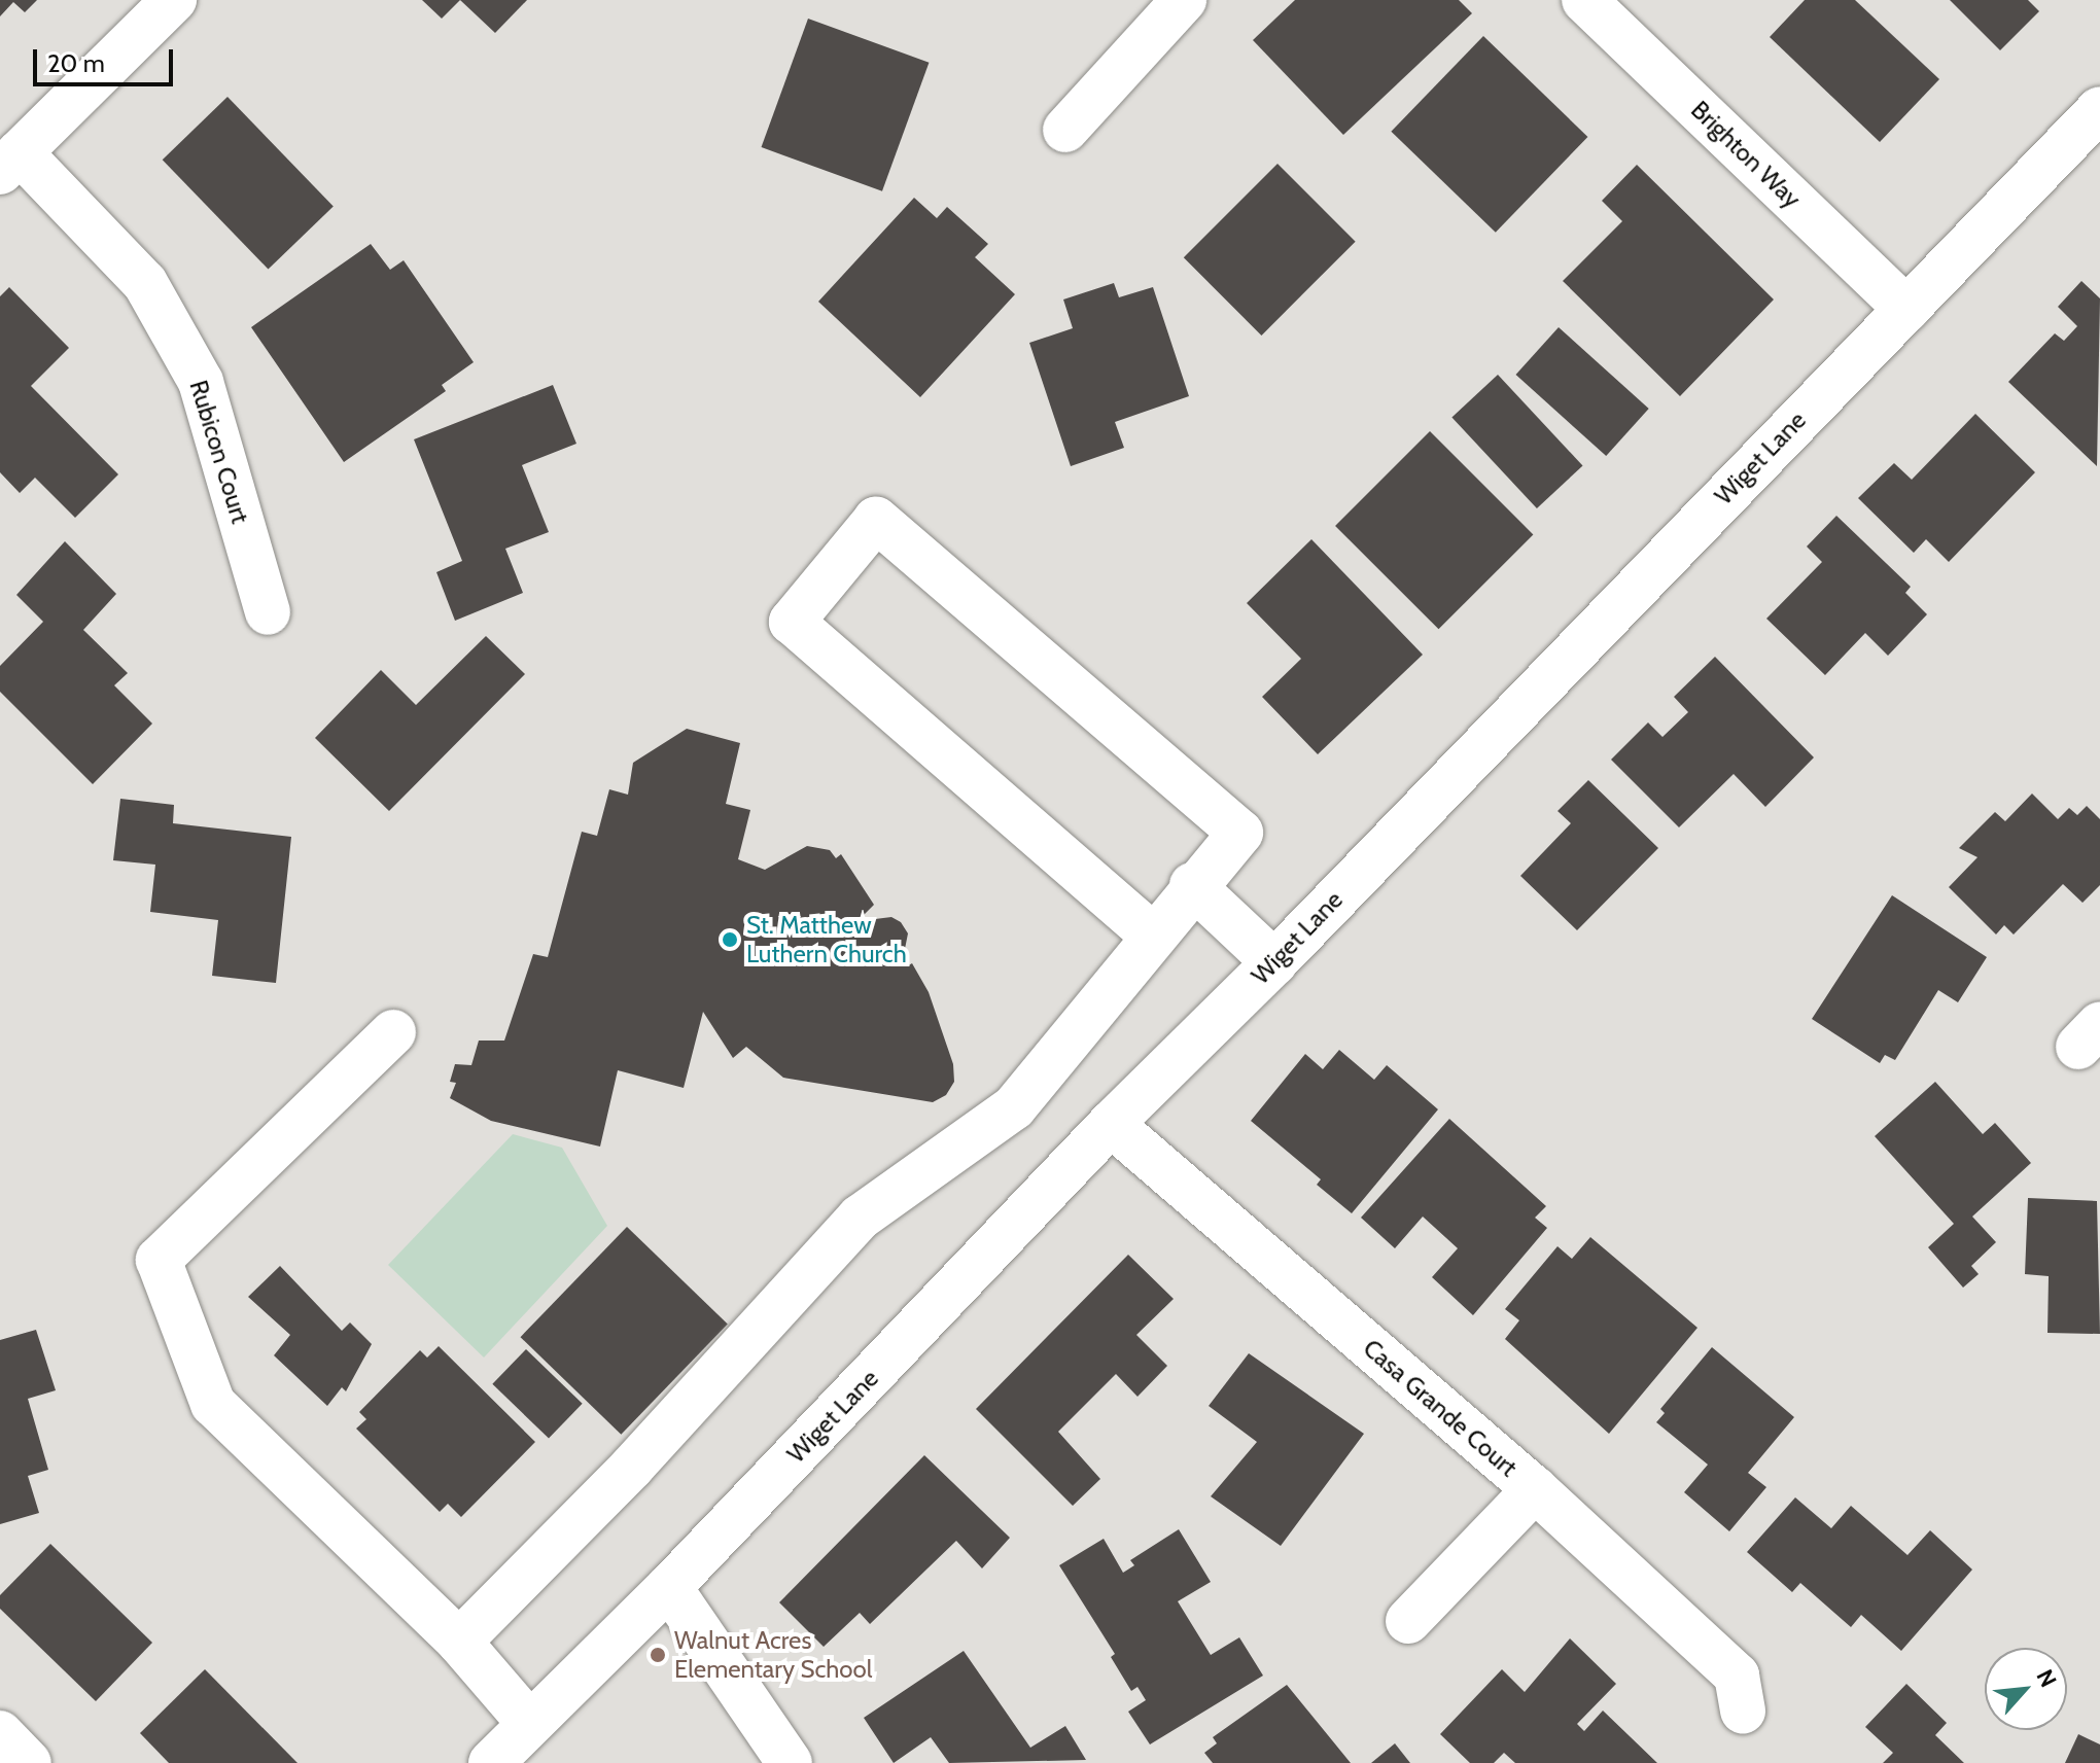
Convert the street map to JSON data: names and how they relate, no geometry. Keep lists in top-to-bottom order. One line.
{"streets":{"street":["Brighton Way","Rubicon Court","Wiget Lane","Casa Grande Court"]},"crossings":[["Brighton Way","Wiget Lane"],["Wiget Lane","Casa Grande Court"]],"places":["St. Matthew Luthern Church","Walnut Acres Elementary School"],"scale_bar":"20 m","north":"top right"}
